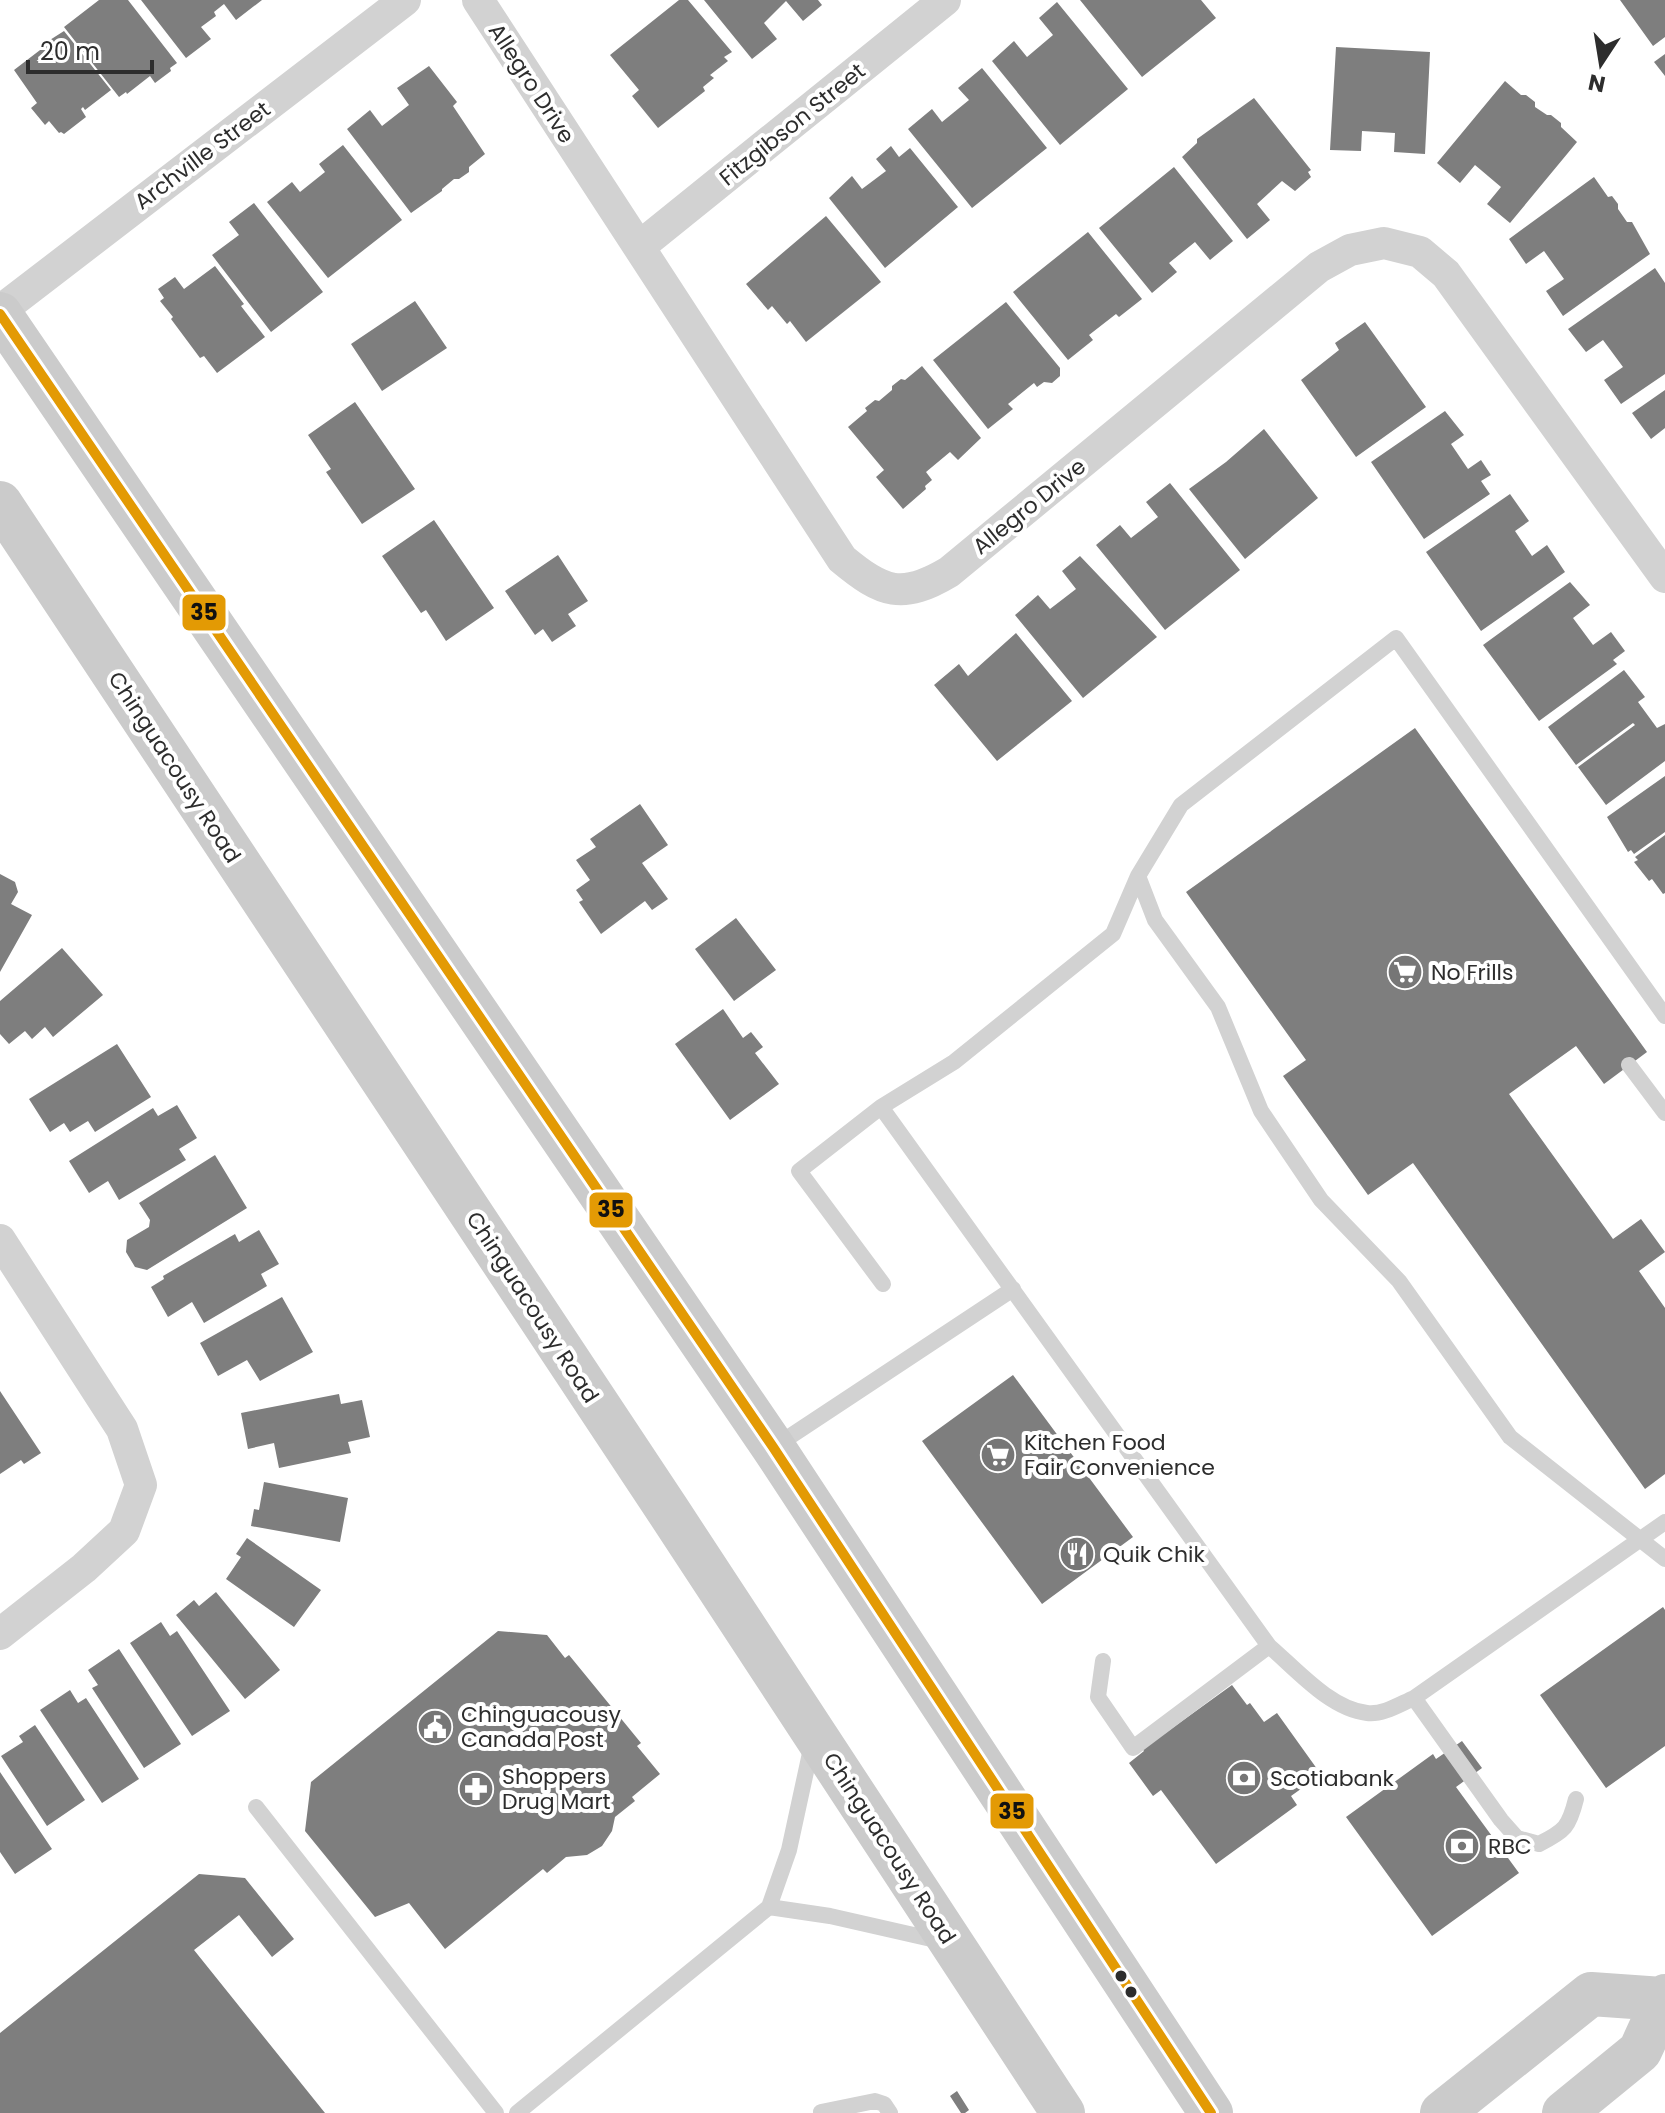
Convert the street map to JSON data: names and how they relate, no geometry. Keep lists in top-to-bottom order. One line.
{"streets":{"main road":["Chinguacousy Road"],"street":["Allegro Drive","Fitzgibson Street","Archville Street"]},"crossings":[["Allegro Drive","Fitzgibson Street"]],"places":{"supermarket":["No Frills","Kitchen Food Fair Convenience"],"restaurant":["Quik Chik"],"public building":["Chinguacousy Canada Post"],"bank":["Scotiabank","RBC"],"pharmacy":["Shoppers Drug Mart"]},"lines":["transit line 35"],"scale_bar":"20 m","north":"bottom"}
